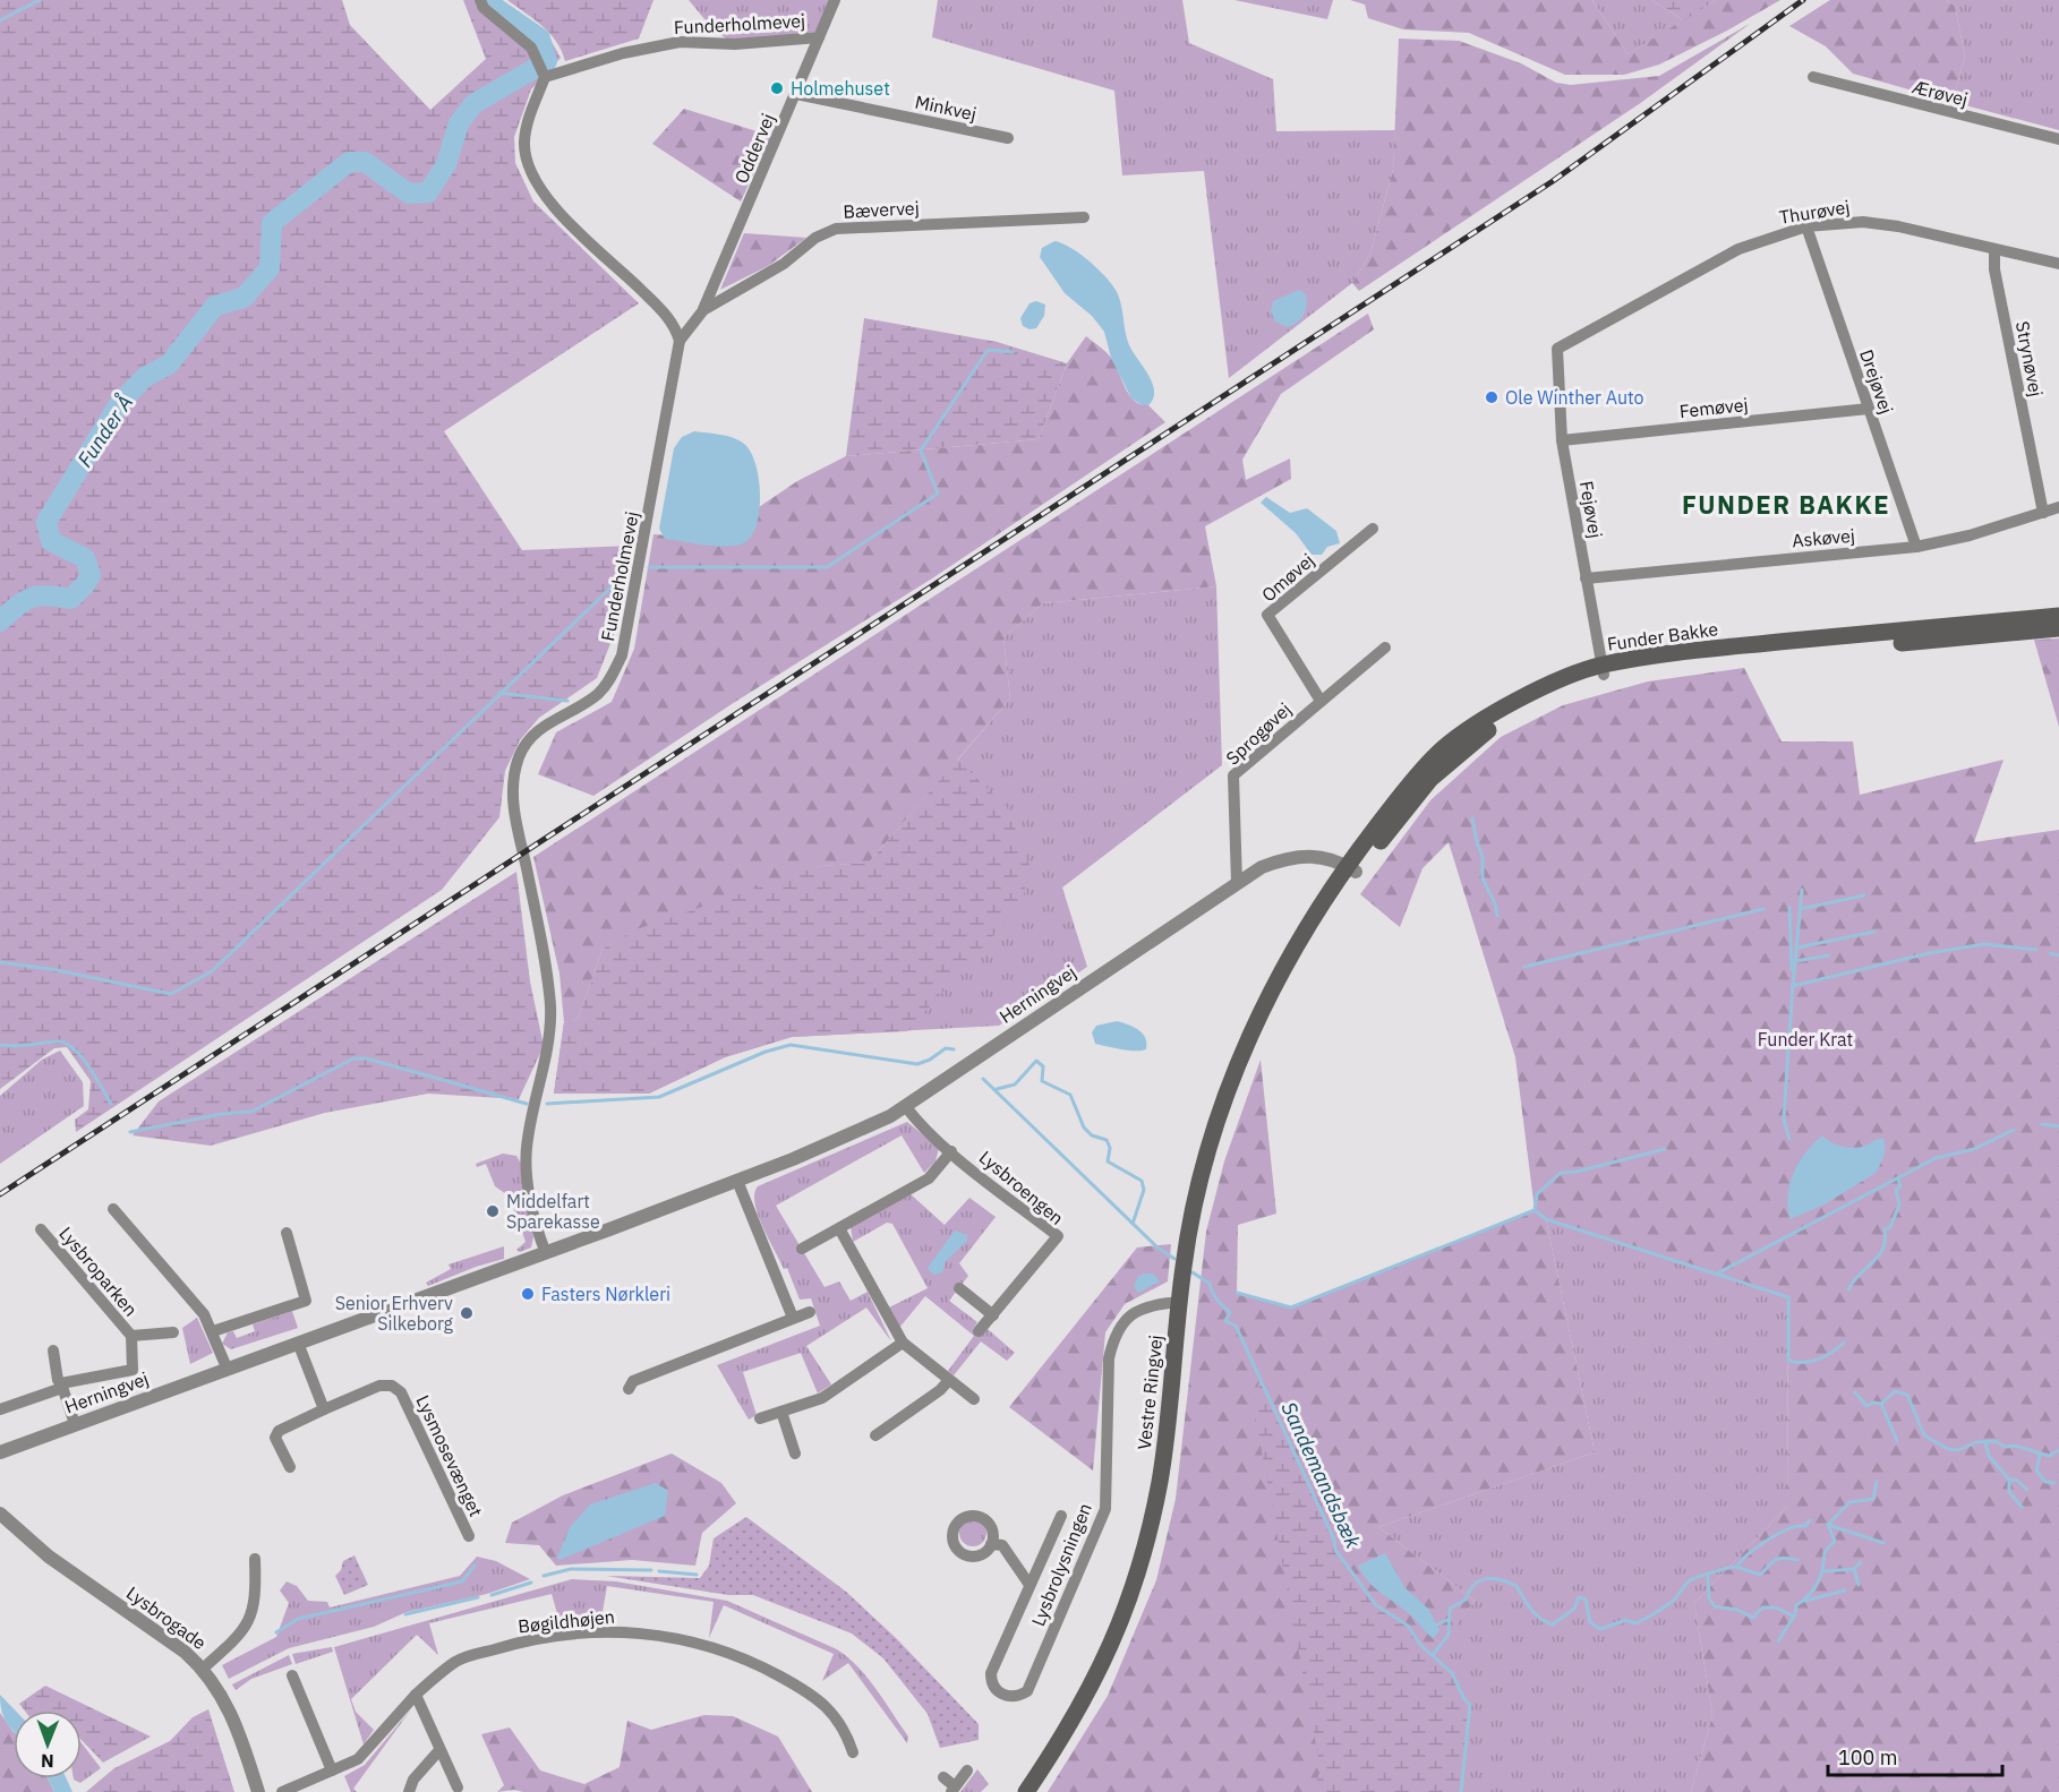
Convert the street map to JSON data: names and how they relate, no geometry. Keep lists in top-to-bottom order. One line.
{"streets":{"main road":["Funder Bakke","Vestre Ringvej"],"street":["Funderholmevej","Ærøvej","Minkvej","Oddervej","Bævervej","Thurøvej","Strynøvej","Drejøvej","Femøvej","Fejøvej","Askøvej","Omøvej","Sprogøvej","Herningvej","Lysbroengen","Lysbroparken","Lysmosevænget","Lysbrolysningen","Lysbrogade","Bøgildhøjen"]},"crossings":[["Funderholmevej","Oddervej"],["Funderholmevej","Bævervej"],["Funderholmevej","Herningvej"],["Minkvej","Oddervej"],["Oddervej","Bævervej"],["Thurøvej","Strynøvej"],["Thurøvej","Drejøvej"],["Thurøvej","Fejøvej"],["Strynøvej","Askøvej"],["Drejøvej","Femøvej"],["Drejøvej","Askøvej"],["Femøvej","Fejøvej"],["Fejøvej","Askøvej"],["Fejøvej","Funder Bakke"],["Omøvej","Sprogøvej"],["Funder Bakke","Herningvej"],["Funder Bakke","Vestre Ringvej"],["Sprogøvej","Herningvej"],["Herningvej","Lysbroengen"],["Herningvej","Vestre Ringvej"],["Vestre Ringvej","Lysbrolysningen"]],"districts":["FUNDER BAKKE"],"water":["Funder Å","Sandemandsbæk"],"parks":["Funder Krat"],"places":["Holmehuset","Ole Winther Auto","Middelfart Sparekasse","Fasters Nørkleri","Senior Erhverv Silkeborg"],"scale_bar":"100 m","north":"bottom"}
